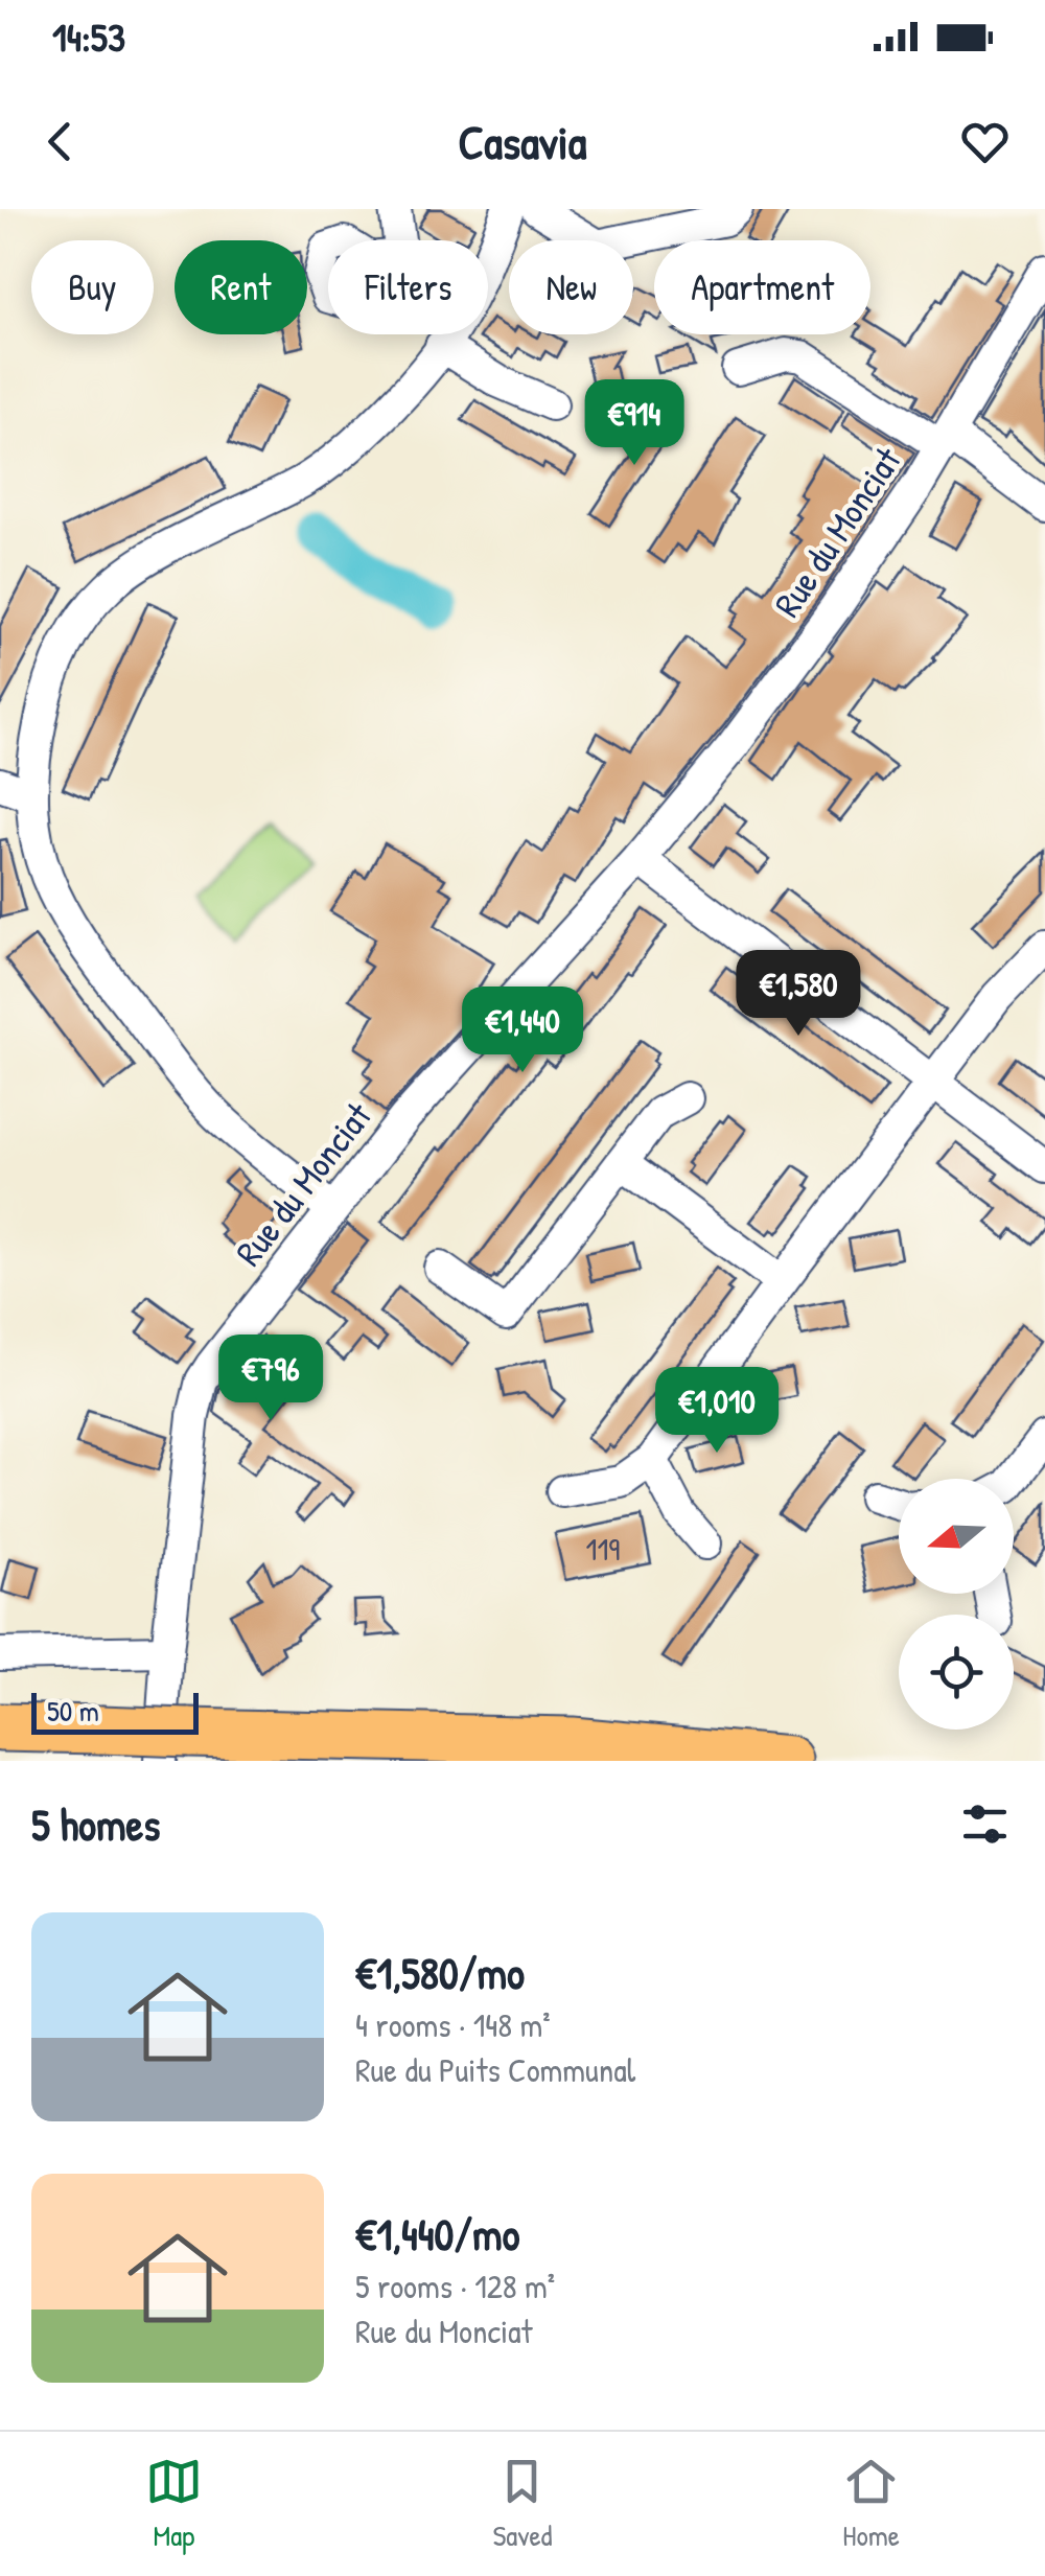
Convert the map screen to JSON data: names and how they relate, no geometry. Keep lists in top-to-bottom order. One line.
{"streets":{"street":["Rue du Monciat"]},"house_numbers":["119"],"scale_bar":"50 m","north":"left","page":{"status":"14:53","header":"Casavia","chip":["Buy","Rent","Filters","New","Apartment"],"price":["€914","€1,580","€1,440","€796","€1,010"],"scale":"50 m","heading":"5 homes","list":[{"name":"€1,580/mo","note":"4 rooms · 148 m² · Rue du Puits Communal"},{"name":"€1,440/mo","note":"5 rooms · 128 m² · Rue du Monciat"}],"tabs":["Map","Saved","Home"]}}
